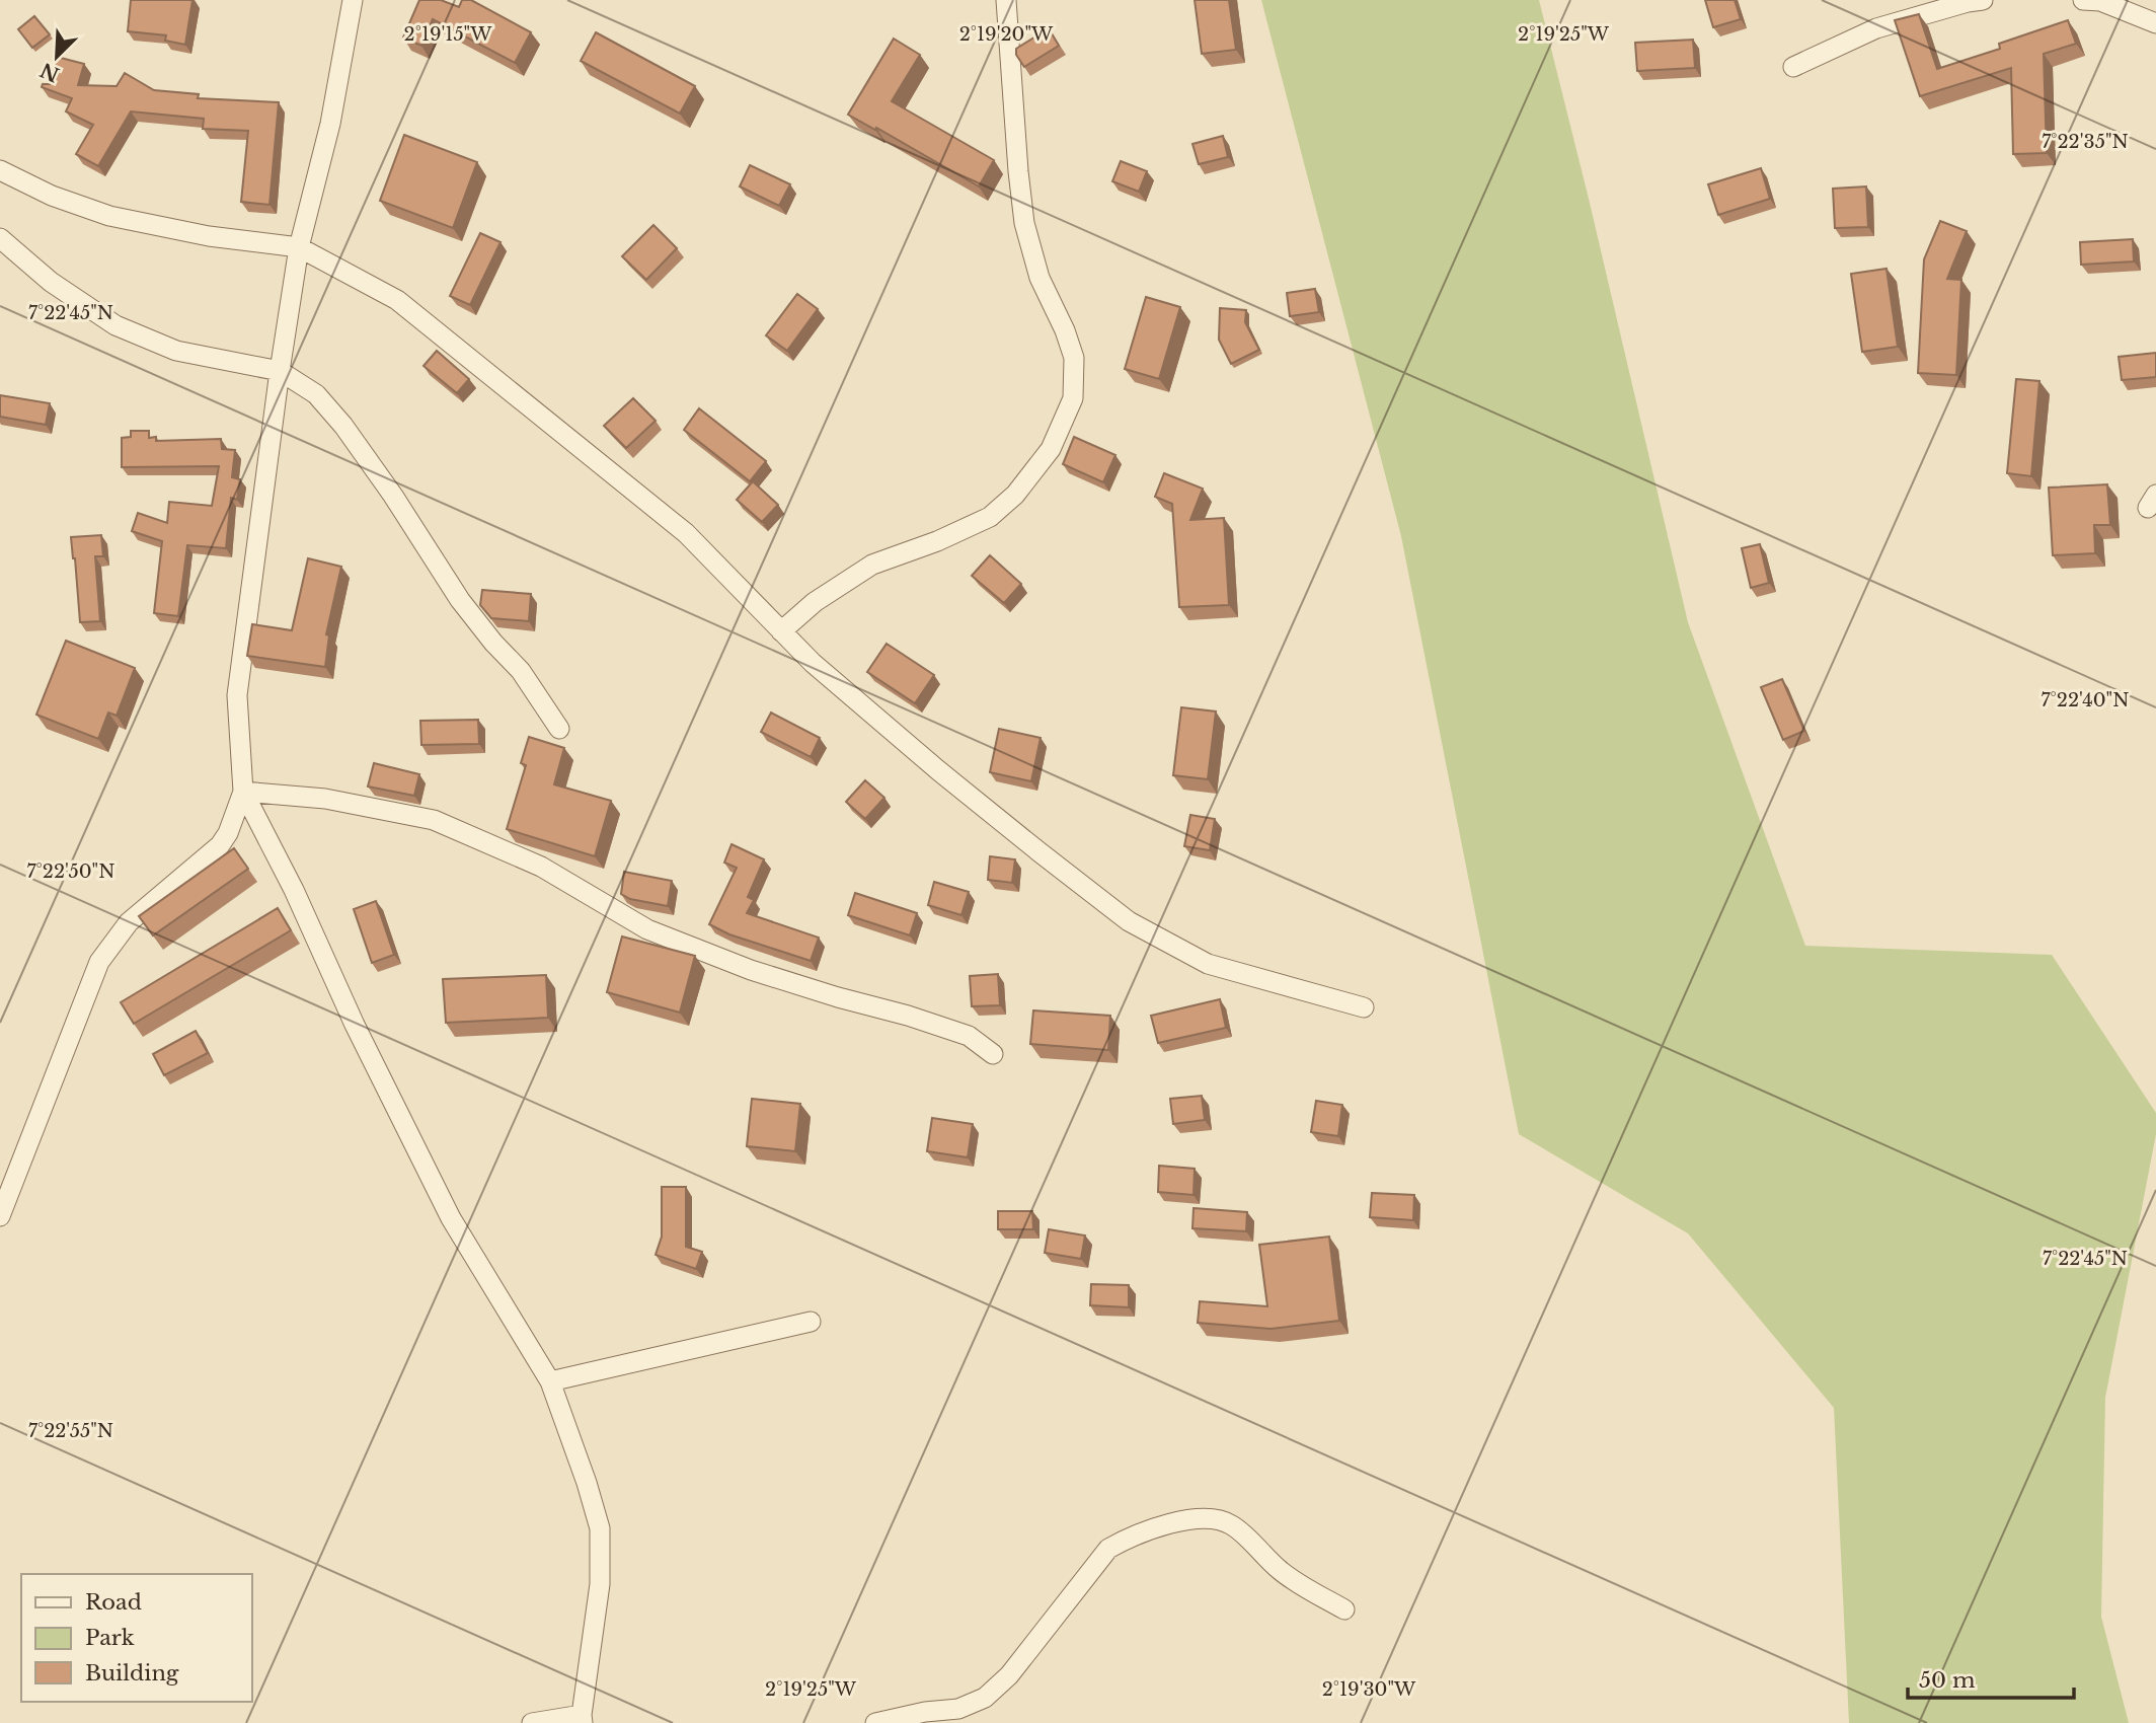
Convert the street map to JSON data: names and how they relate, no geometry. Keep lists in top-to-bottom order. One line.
{"legend":["Road","Park","Building"],"scale_bar":"50 m","north":"bottom left","coordinates":["2°19'15\"W","2°19'20\"W","2°19'25\"W","7°22'35\"N","7°22'45\"N","7°22'40\"N","7°22'50\"N","7°22'55\"N","2°19'30\"W"]}
